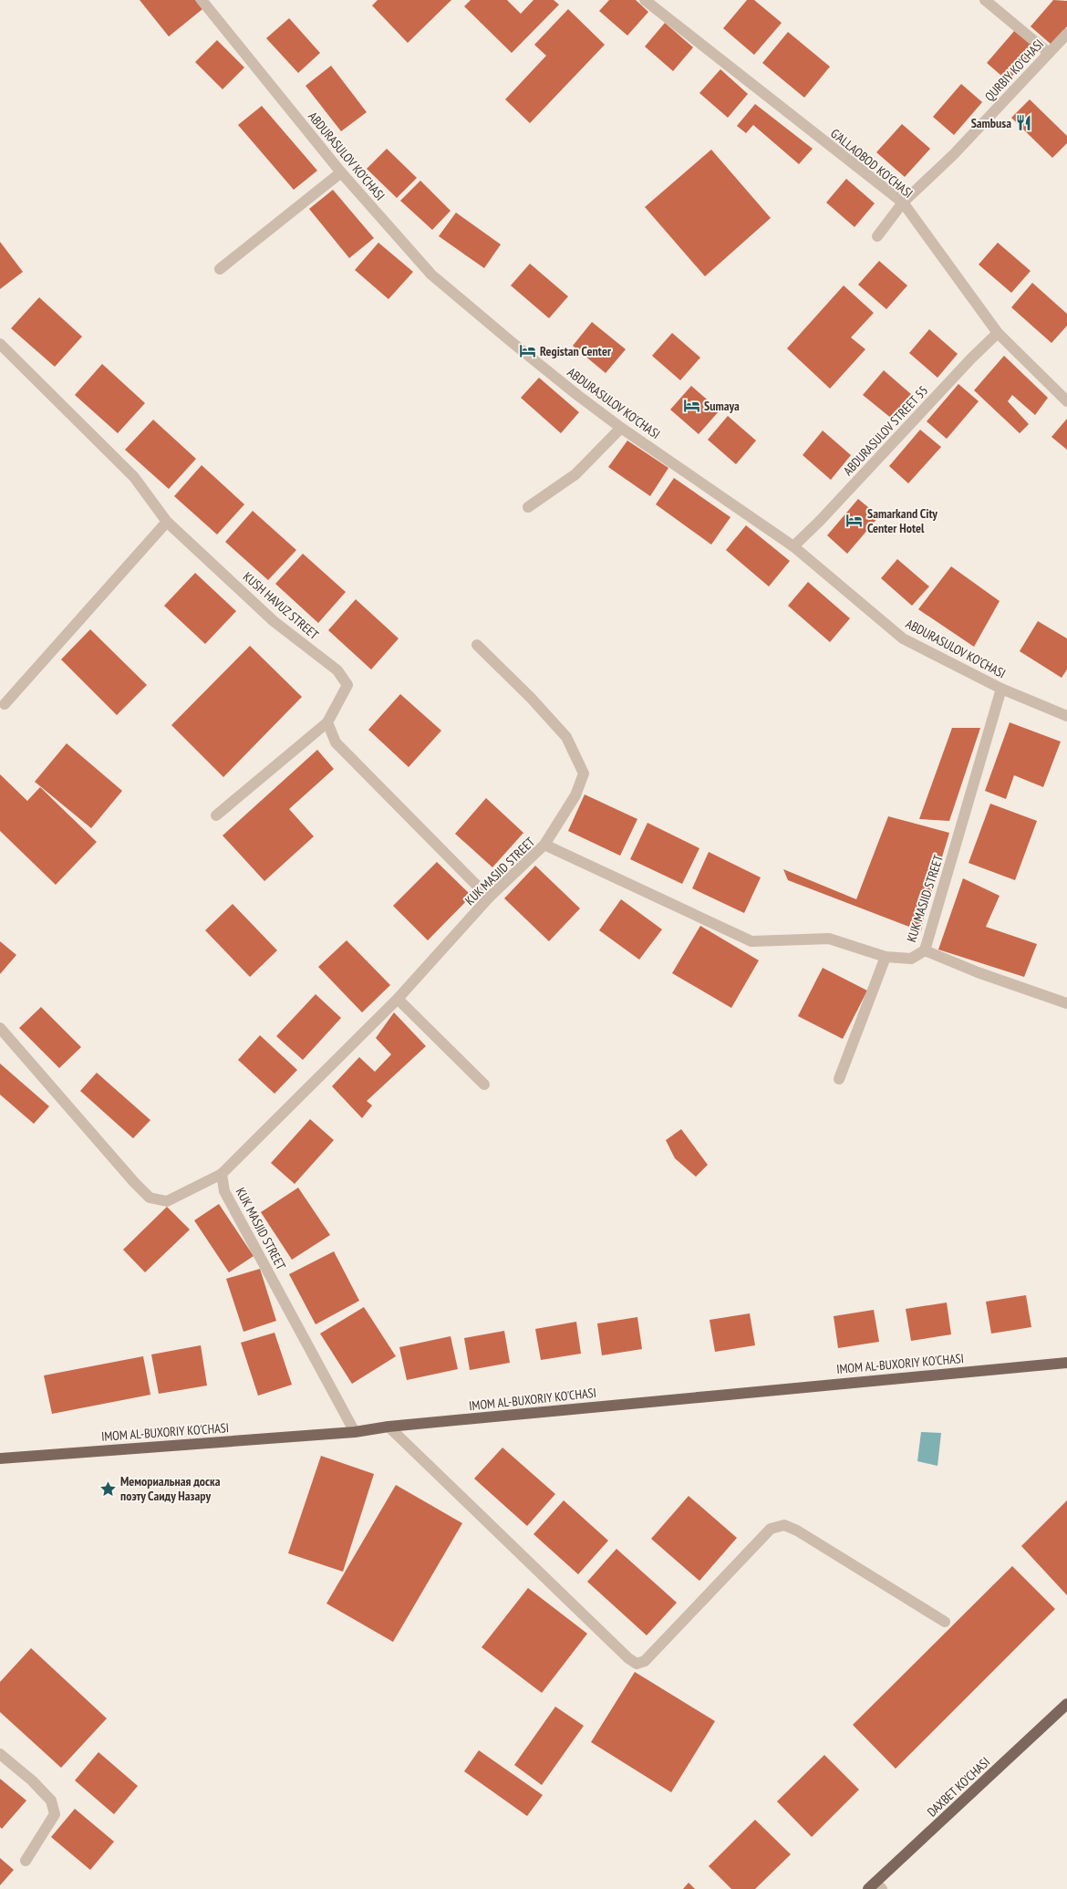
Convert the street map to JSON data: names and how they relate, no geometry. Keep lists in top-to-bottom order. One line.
{"streets":{"main road":["IMOM AL-BUXORIY KO'CHASI","DAXBET KO'CHASI"],"lane":["QURBIY KO'CHASI","ABDURASULOV KO'CHASI","G'ALLAOBOD KO'CHASI","ABDURASULOV STREET 55","KUSH HAVUZ STREET","KUK MASJID STREET"]},"crossings":[["QURBIY KO'CHASI","G'ALLAOBOD KO'CHASI"],["ABDURASULOV KO'CHASI","ABDURASULOV STREET 55"],["ABDURASULOV KO'CHASI","KUK MASJID STREET"],["G'ALLAOBOD KO'CHASI","ABDURASULOV STREET 55"],["KUK MASJID STREET","IMOM AL-BUXORIY KO'CHASI"]],"places":{"restaurant":["Sambusa"],"hotel":["Registan Center","Sumaya","Samarkand City Center Hotel"],"place":["Мемориальная доска поэту Саиду Назару"]}}
